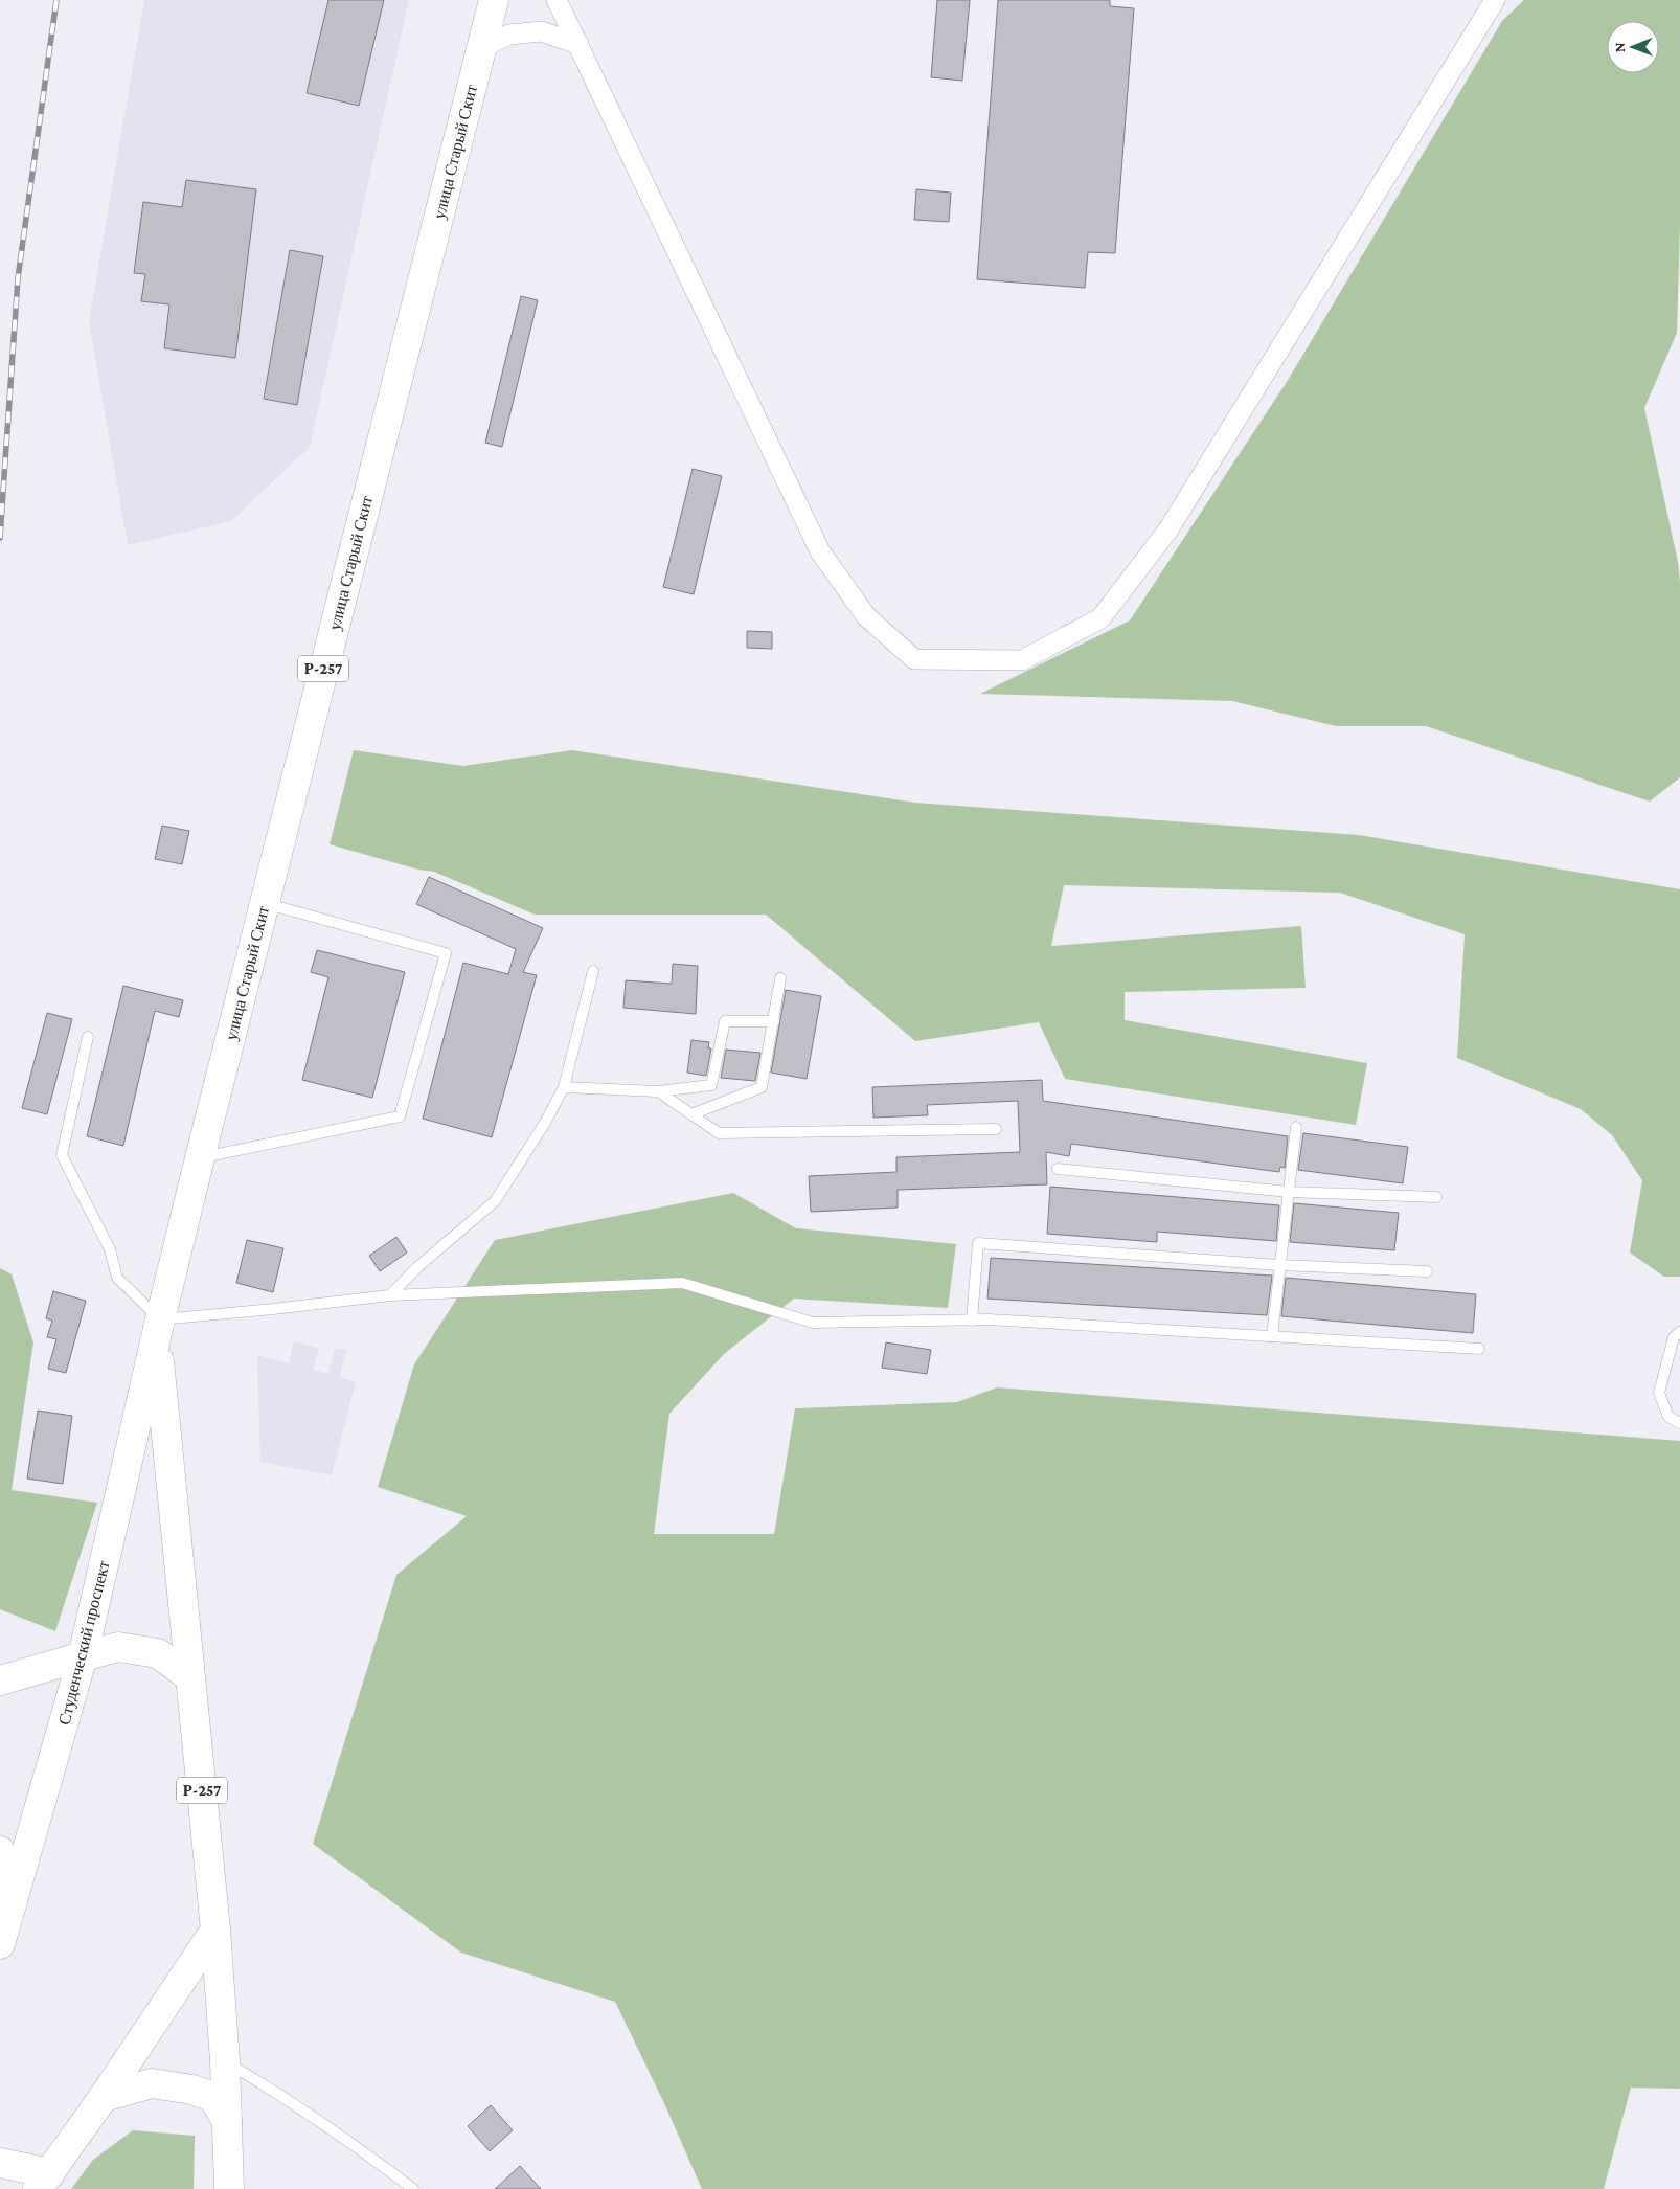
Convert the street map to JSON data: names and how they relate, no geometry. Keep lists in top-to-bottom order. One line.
{"streets":{"main road":["улица Старый Скит","Р-257","Студенческий проспект"]},"crossings":[["улица Старый Скит","Р-257"],["улица Старый Скит","Студенческий проспект"],["Р-257","Студенческий проспект"]],"north":"left"}
